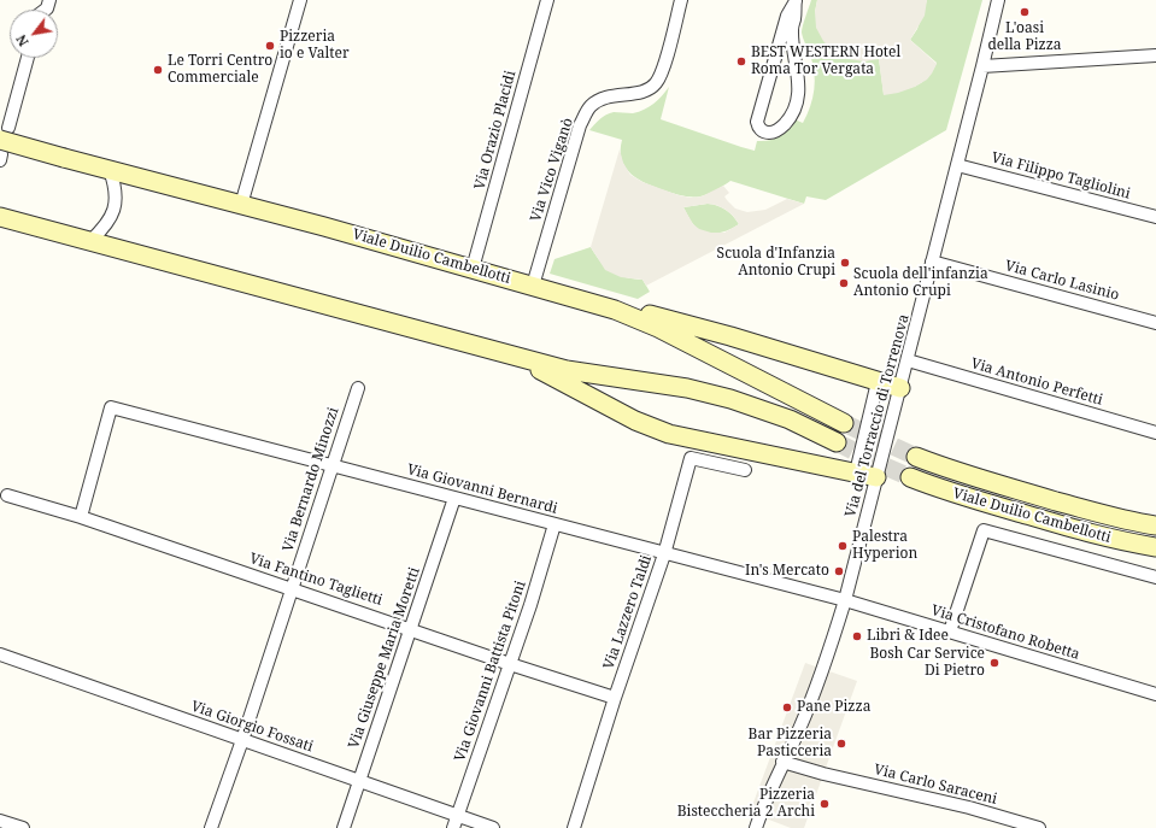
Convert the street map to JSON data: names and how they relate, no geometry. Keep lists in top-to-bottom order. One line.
{"streets":{"main road":["Viale Duilio Cambellotti"],"street":["Via Orazio Placidi","Via Vico Viganò","Via Filippo Tagliolini","Via Carlo Lasinio","Via Antonio Perfetti","Via del Torraccio di Torrenova","Via Bernardo Minozzi","Via Giovanni Bernardi","Via Fantino Taglietti","Via Lazzero Taldi","Via Cristofano Robetta","Via Giuseppe Maria Moretti","Via Giovanni Battista Pitoni","Via Giorgio Fossati","Via Carlo Saraceni"]},"crossings":[["Via Orazio Placidi","Viale Duilio Cambellotti"],["Via Vico Viganò","Viale Duilio Cambellotti"],["Via Filippo Tagliolini","Via del Torraccio di Torrenova"],["Via Carlo Lasinio","Via del Torraccio di Torrenova"],["Via Antonio Perfetti","Via del Torraccio di Torrenova"],["Via del Torraccio di Torrenova","Via Giovanni Bernardi"],["Via del Torraccio di Torrenova","Via Cristofano Robetta"],["Via del Torraccio di Torrenova","Via Carlo Saraceni"],["Via Bernardo Minozzi","Via Giovanni Bernardi"],["Via Bernardo Minozzi","Via Fantino Taglietti"],["Via Bernardo Minozzi","Via Giorgio Fossati"],["Via Giovanni Bernardi","Via Fantino Taglietti"],["Via Giovanni Bernardi","Via Lazzero Taldi"],["Via Giovanni Bernardi","Via Cristofano Robetta"],["Via Giovanni Bernardi","Via Giuseppe Maria Moretti"],["Via Giovanni Bernardi","Via Giovanni Battista Pitoni"],["Via Fantino Taglietti","Via Lazzero Taldi"],["Via Fantino Taglietti","Via Giuseppe Maria Moretti"],["Via Fantino Taglietti","Via Giovanni Battista Pitoni"],["Via Giuseppe Maria Moretti","Via Giorgio Fossati"],["Via Giovanni Battista Pitoni","Via Giorgio Fossati"]],"places":["L'oasi della Pizza","Pizzeria io e Valter","BEST WESTERN Hotel Roma Tor Vergata","Le Torri Centro Commerciale","Scuola d'Infanzia Antonio Crupi","Scuola dell'infanzia Antonio Crupi","Palestra Hyperion","In's Mercato","Libri & Idee","Bosh Car Service Di Pietro","Pane Pizza","Bar Pizzeria Pasticceria","Pizzeria Bisteccheria 2 Archi"],"north":"bottom left"}
